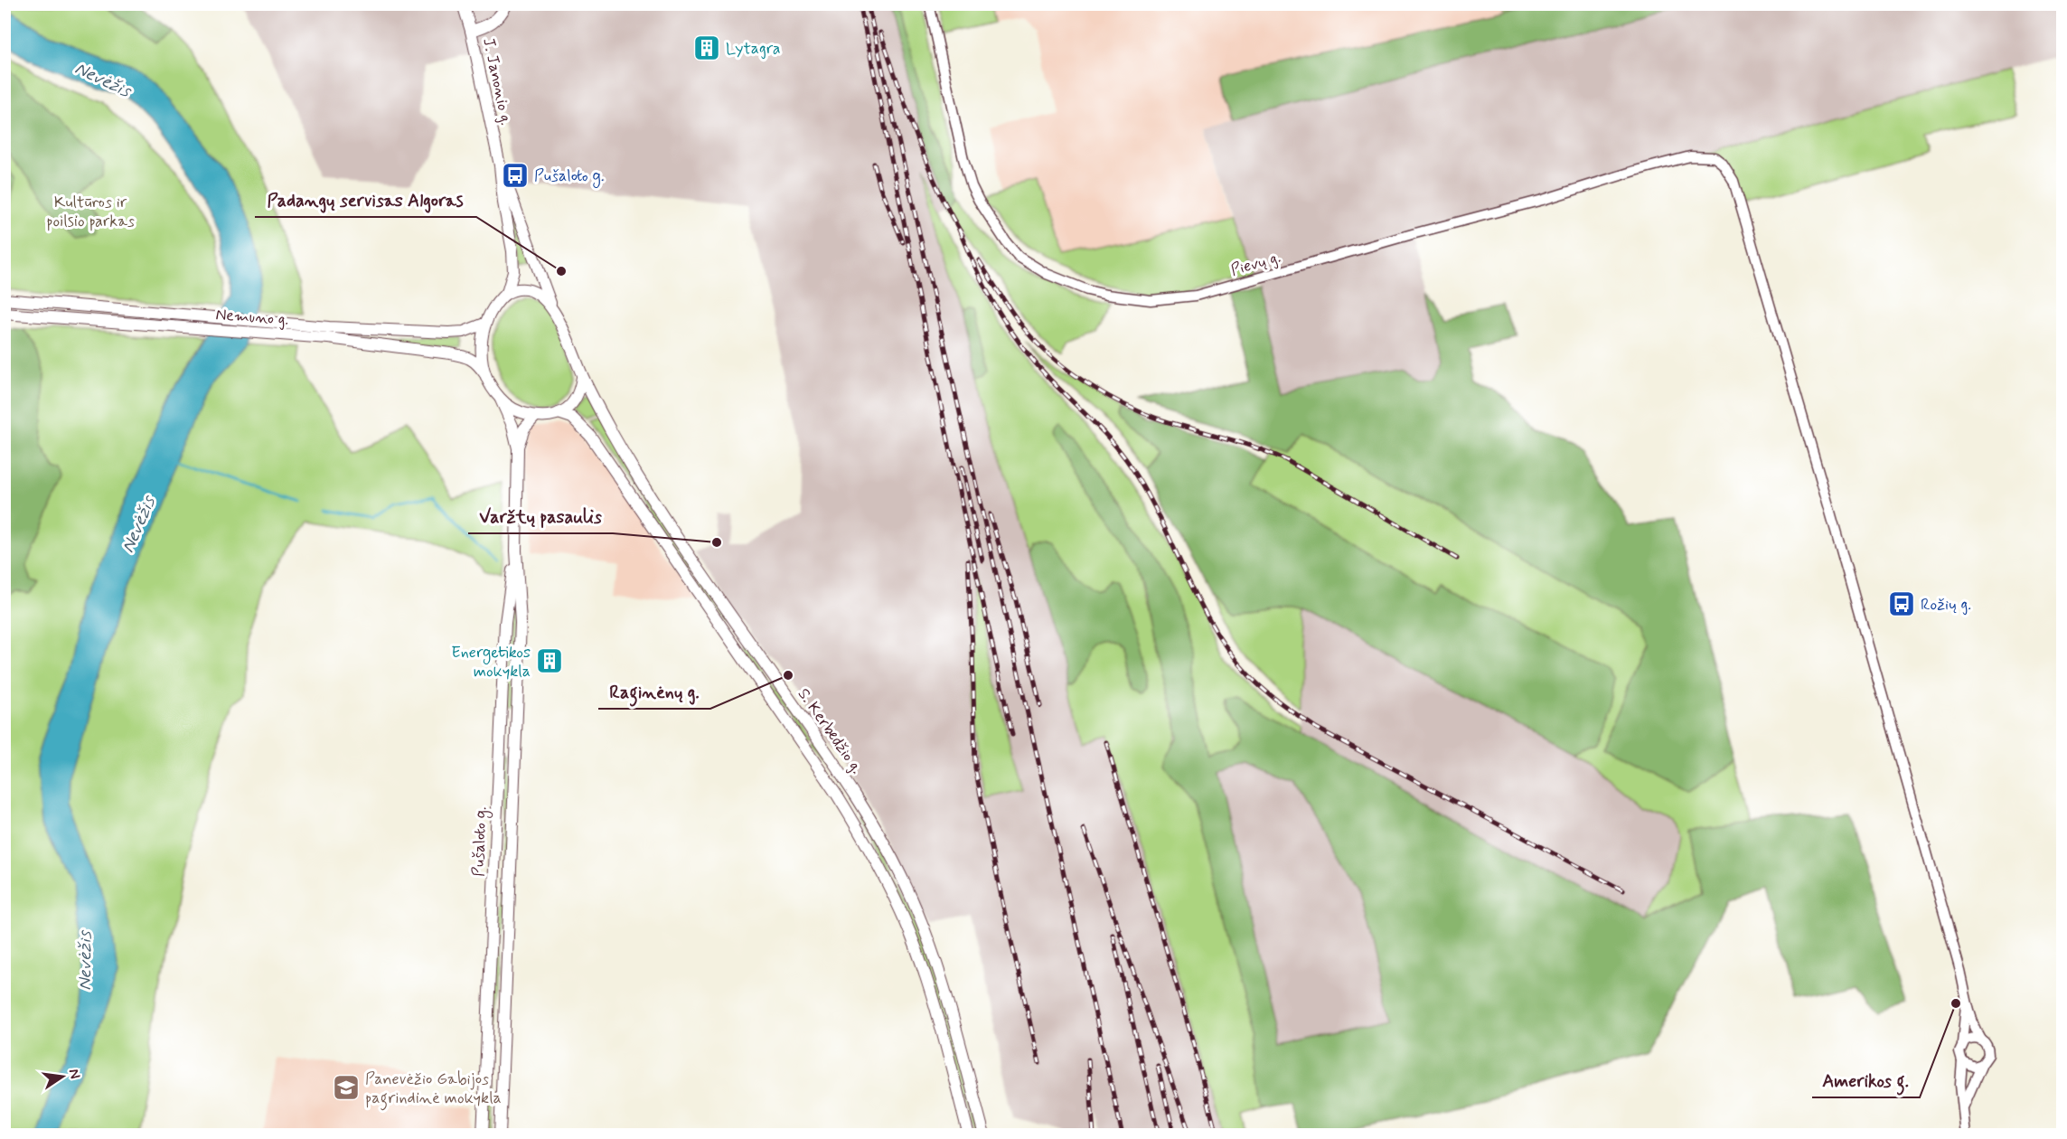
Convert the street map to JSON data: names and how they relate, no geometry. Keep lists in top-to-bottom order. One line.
{"streets":{"main road":["J. Janonio g.","Nemuno g.","S. Kerbedžio g.","Pušaloto g."],"street":["Pievų g."]},"crossings":[["J. Janonio g.","Nemuno g."],["J. Janonio g.","S. Kerbedžio g."],["J. Janonio g.","Pušaloto g."],["Nemuno g.","S. Kerbedžio g."],["Nemuno g.","Pušaloto g."],["S. Kerbedžio g.","Pušaloto g."]],"water":["Nevėžis"],"parks":["Kultūros ir poilsio parkas"],"places":{"building":["Lytagra","Energetikos mokykla"],"bus stop":["Pušaloto g.","Rožių g."],"other":["Padangų servisas Algoras","Varžtų pasaulis","Raginėnų g.","Amerikos g."],"school or university":["Panevėžio Gabijos pagrindinė mokykla"]},"north":"right"}
